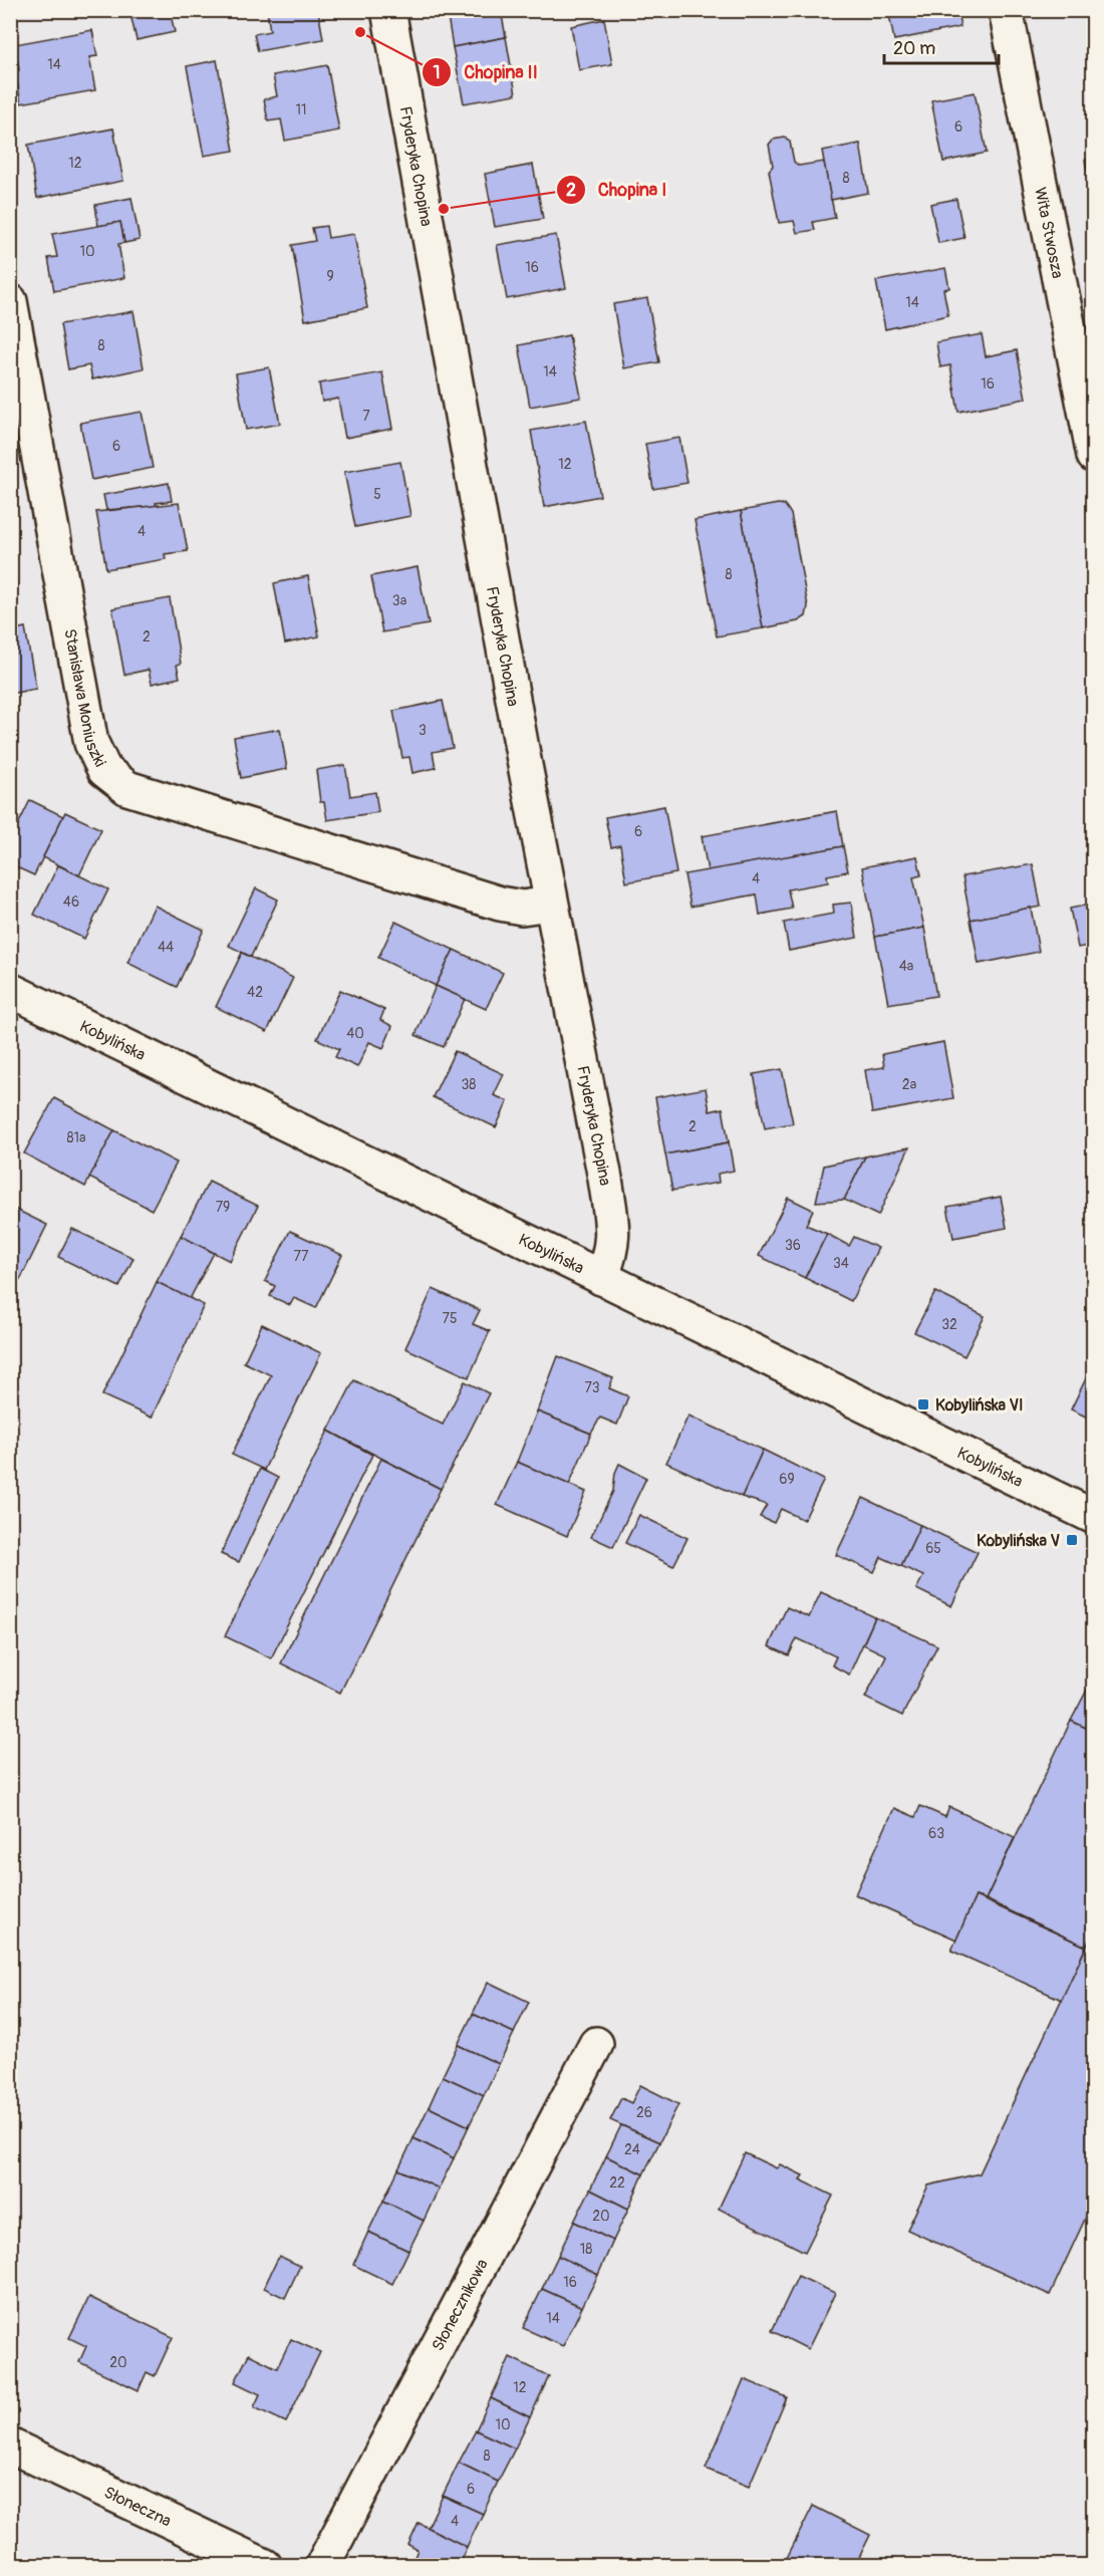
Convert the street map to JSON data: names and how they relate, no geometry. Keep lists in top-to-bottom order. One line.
{"streets":{"street":["Fryderyka Chopina","Wita Stwosza","Stanisława Moniuszki","Kobylińska","Słonecznikowa","Słoneczna"]},"crossings":[["Fryderyka Chopina","Stanisława Moniuszki"],["Fryderyka Chopina","Kobylińska"]],"places":{"other":["Chopina II","Chopina I"],"transit":["Kobylińska VI","Kobylińska V"]},"house_numbers":["14","11","6","12","8","10","16","9","14","8","14","16","7","6","12","5","4","8","3a","2","3","6","4","46","44","4a","42","40","38","2a","2","81a","79","36","77","34","75","32","73","69","65","63","26","24","22","20","18","16","14","20","12","10","8","6","4"],"scale_bar":"20 m"}
